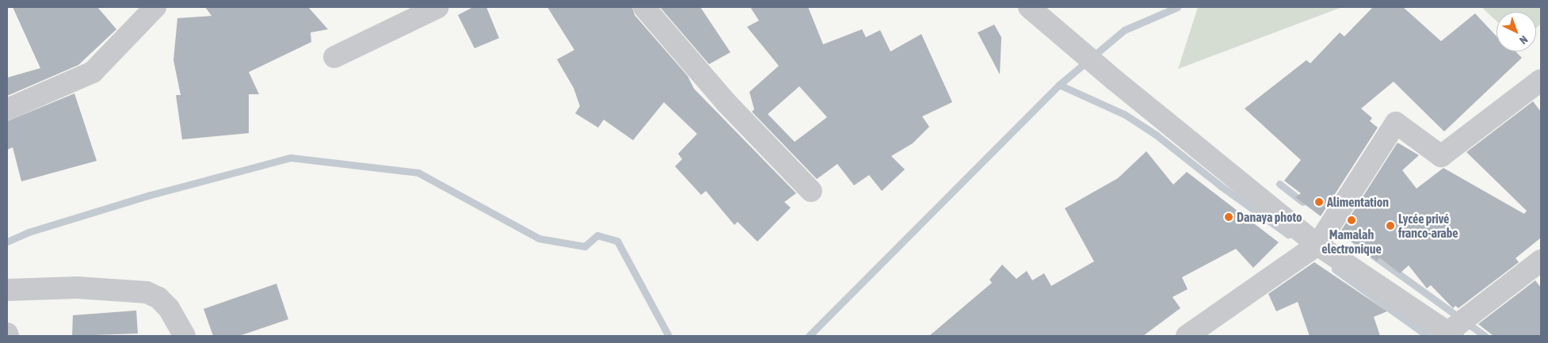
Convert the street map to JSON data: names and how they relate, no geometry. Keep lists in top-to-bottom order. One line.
{"places":["Alimentation","Danaya photo","Mamalah electronique","Lycée privé franco-arabe"],"north":"bottom right"}
